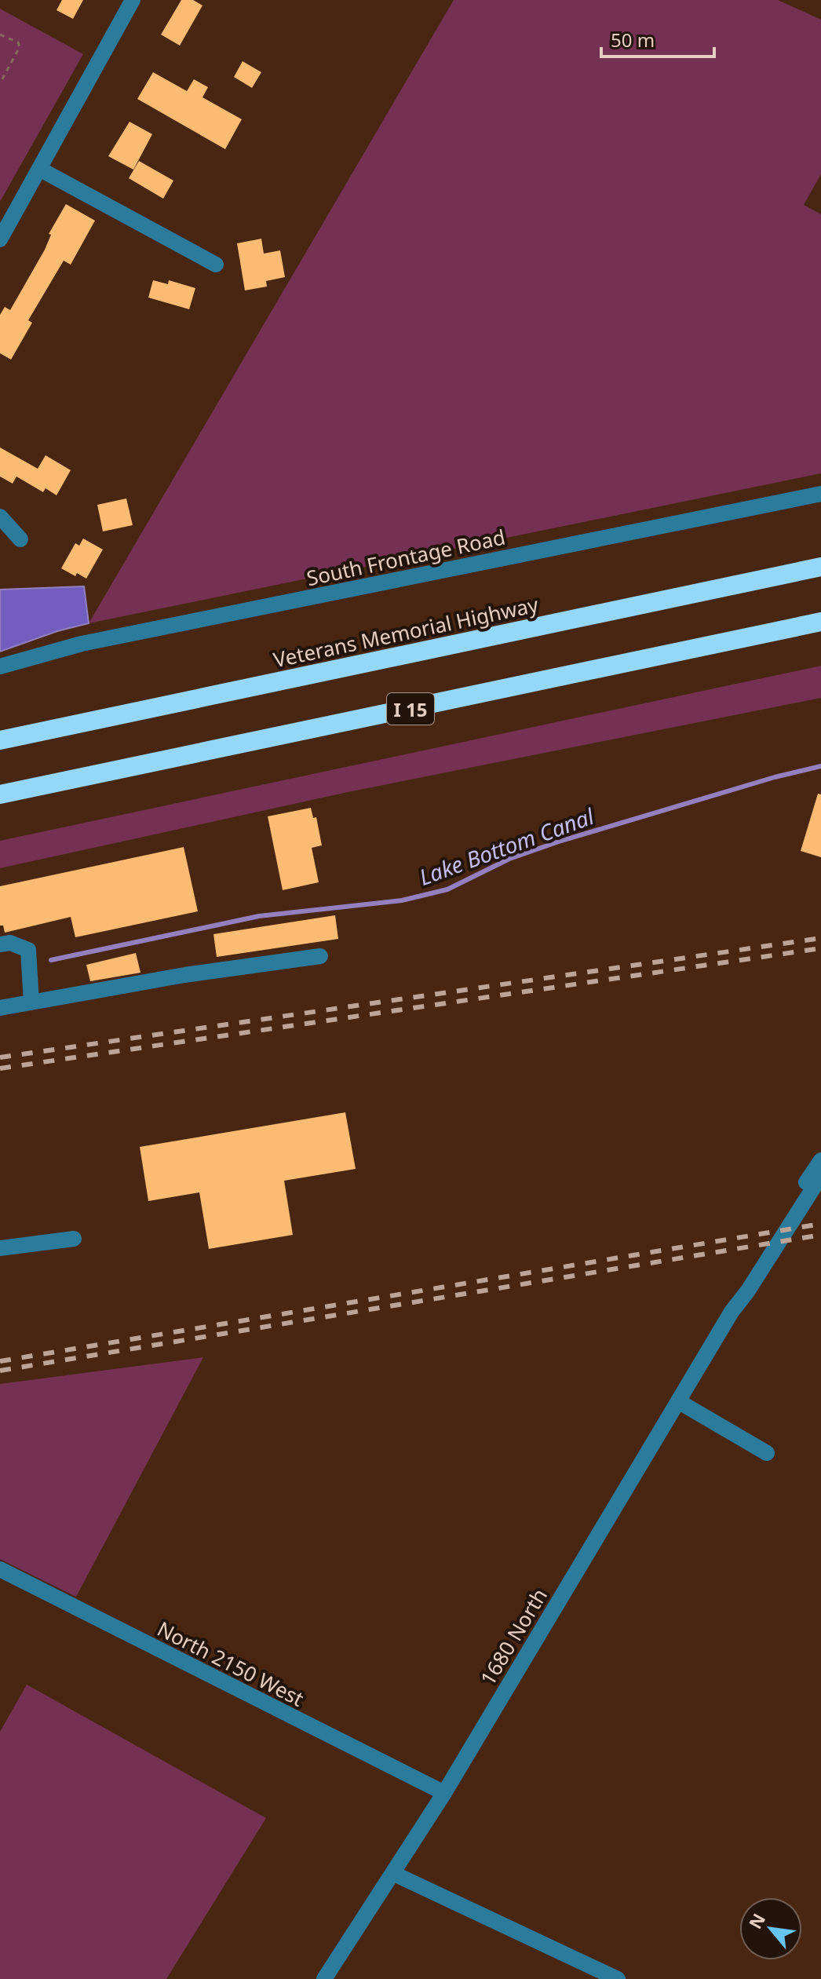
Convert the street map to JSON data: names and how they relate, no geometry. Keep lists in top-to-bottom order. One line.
{"streets":{"highway":["Veterans Memorial Highway","I 15"],"street":["South Frontage Road","1680 North","North 2150 West"]},"crossings":[["1680 North","North 2150 West"]],"water":["Lake Bottom Canal"],"scale_bar":"50 m","north":"top left"}
